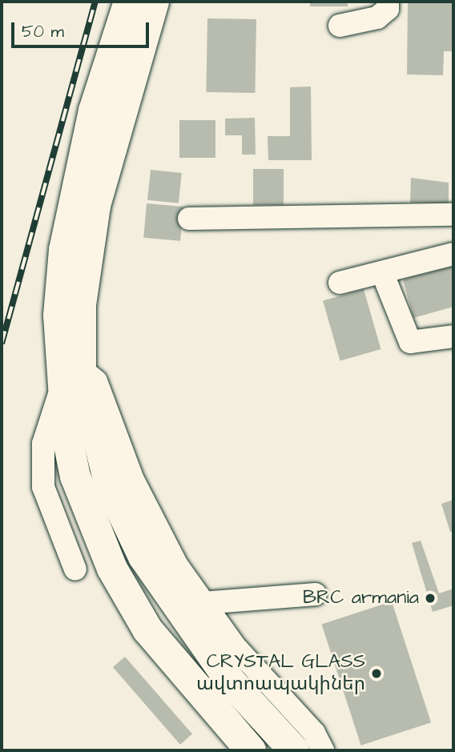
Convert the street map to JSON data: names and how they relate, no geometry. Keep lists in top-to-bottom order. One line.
{"places":["BRC armania","CRYSTAL GLASS ավտոապակիներ"],"scale_bar":"50 m"}
